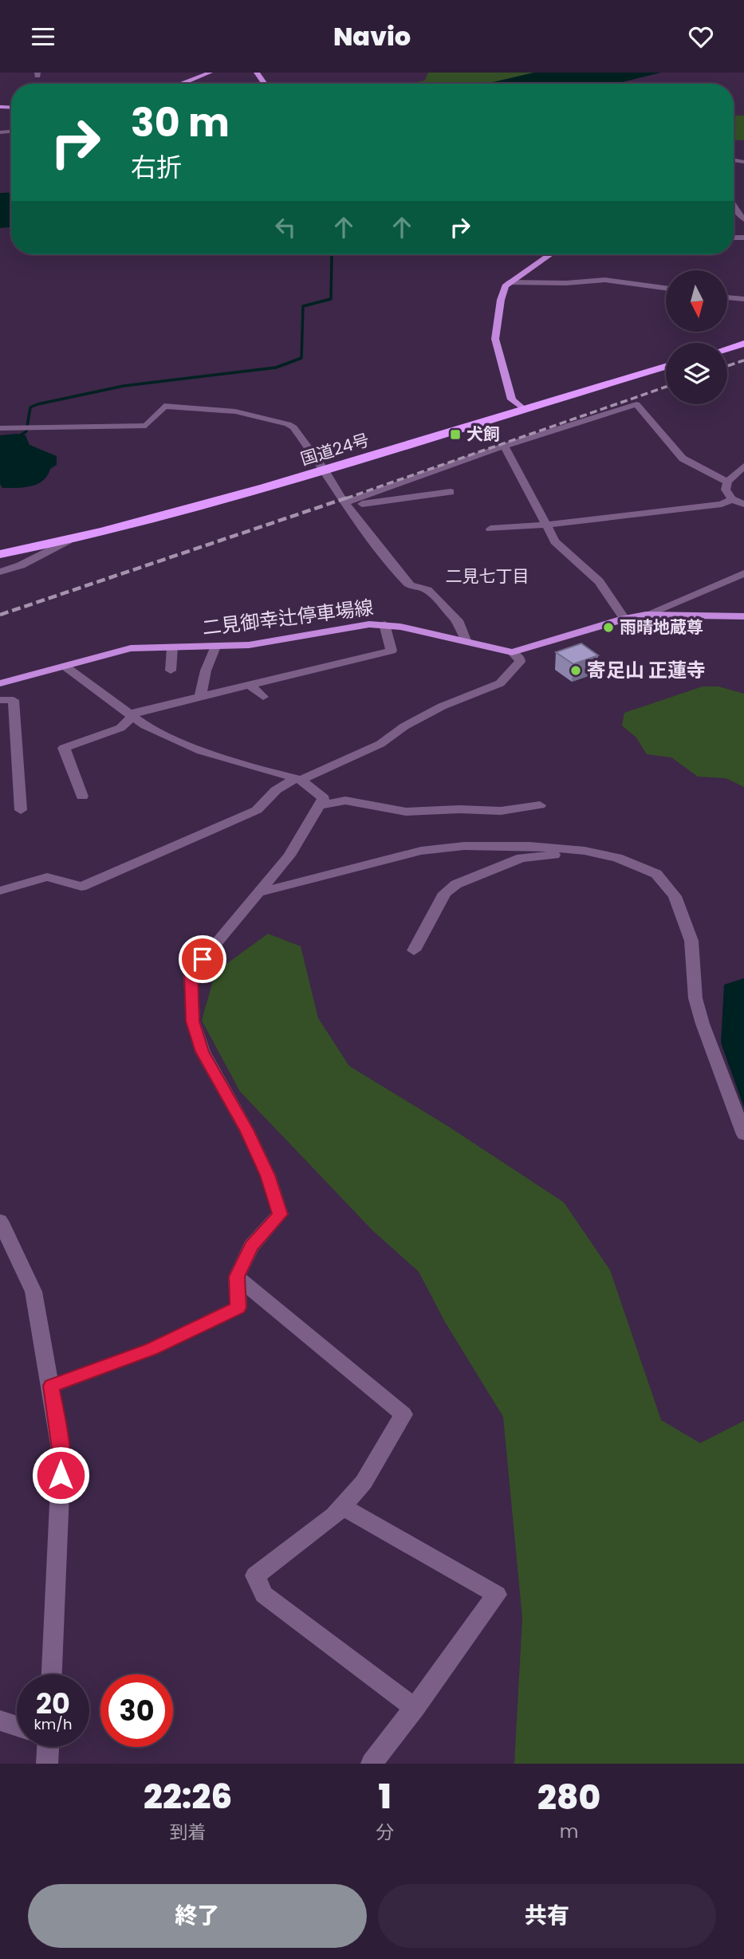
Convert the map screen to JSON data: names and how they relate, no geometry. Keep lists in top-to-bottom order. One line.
{"streets":{"highway":["国道24号"],"main road":["二見御幸辻停車場線"]},"districts":["二見七丁目"],"places":{"transit":["犬飼"],"other":["雨晴地蔵尊","寄足山 正蓮寺"]},"north":"bottom","page":{"header":"Navio","turn":["30 m","右折"],"speed":"20 km/h","limit":"30","eta":["22:26","到着","1","分","280","m"],"buttons":["終了","共有"]}}
